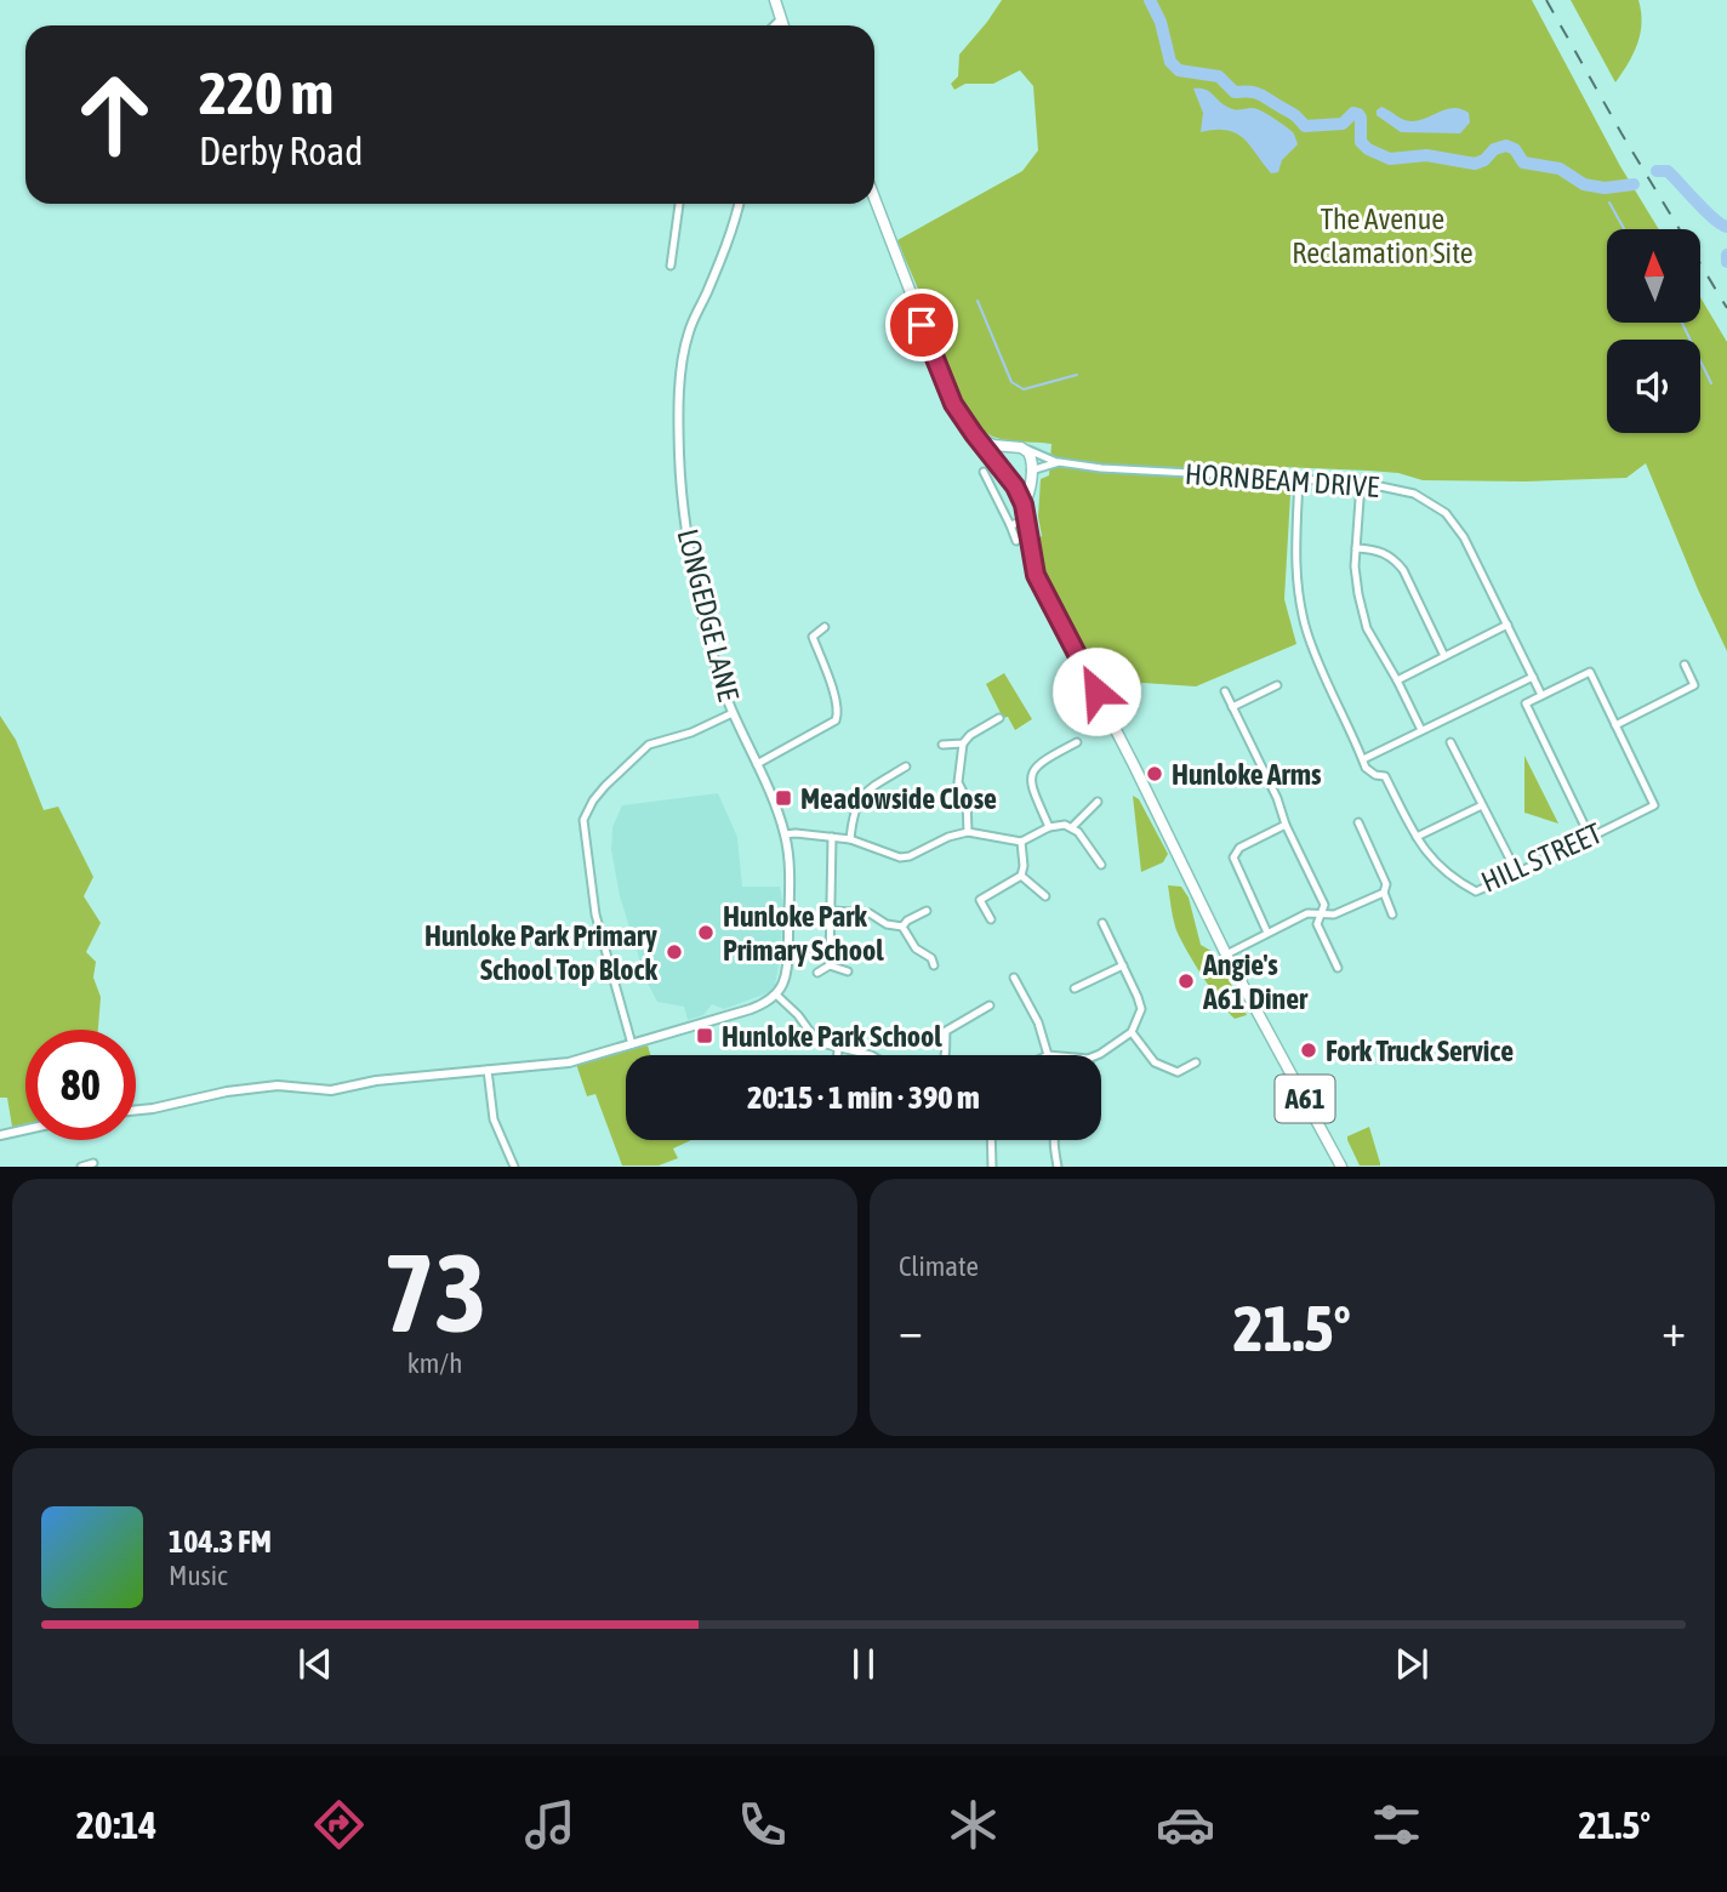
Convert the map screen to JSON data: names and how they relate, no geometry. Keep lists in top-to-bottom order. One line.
{"streets":{"highway":["A61"],"street":["HORNBEAM DRIVE","LONGEDGE LANE","HILL STREET"]},"crossings":[["HORNBEAM DRIVE","HILL STREET"],["HORNBEAM DRIVE","A61"]],"parks":["The Avenue Reclamation Site"],"places":{"other":["Hunloke Arms","Hunloke Park Primary School","Hunloke Park Primary School Top Block","Angie's A61 Diner","Fork Truck Service"],"transit":["Meadowside Close","Hunloke Park School"]},"north":"top","page":{"turn":["220 m","Derby Road"],"limit":"80","trip":"20:15 · 1 min · 390 m","tile":[["73","km/h"],"Climate"],"heat":["−","21.5°","+"],"song":["104.3 FM","Music"],"tabs":["20:14","21.5°"]}}
